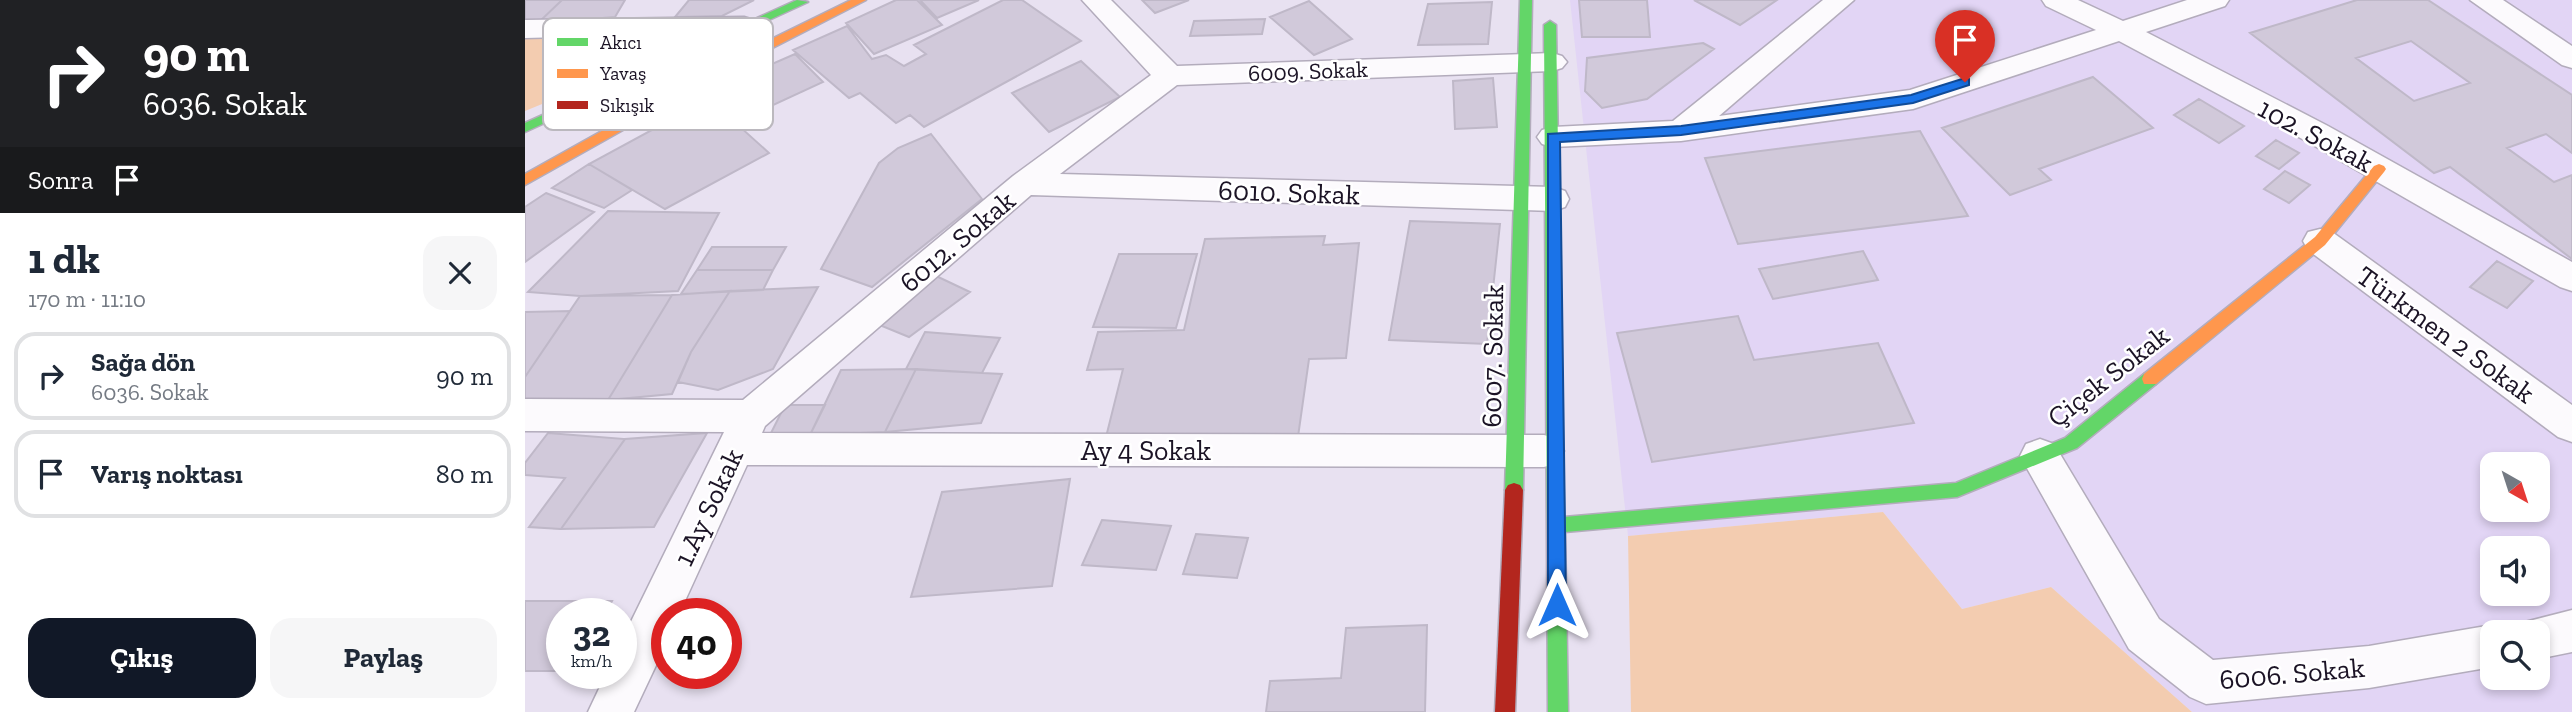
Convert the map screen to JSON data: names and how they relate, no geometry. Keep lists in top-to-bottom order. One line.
{"streets":{"street":["6009. Sokak","102. Sokak","6010. Sokak","6012. Sokak","Türkmen 2 Sokak","6007. Sokak","Çiçek Sokak","Ay 4 Sokak","1.Ay Sokak","6006. Sokak"]},"crossings":[["6009. Sokak","6012. Sokak"],["6009. Sokak","6007. Sokak"],["102. Sokak","Çiçek Sokak"],["6010. Sokak","6012. Sokak"],["6010. Sokak","6007. Sokak"],["6012. Sokak","Ay 4 Sokak"],["6012. Sokak","1.Ay Sokak"],["Türkmen 2 Sokak","Çiçek Sokak"],["6007. Sokak","Çiçek Sokak"],["6007. Sokak","Ay 4 Sokak"],["Çiçek Sokak","6006. Sokak"],["Ay 4 Sokak","1.Ay Sokak"]],"legend":["Akıcı","Yavaş","Sıkışık"],"north":"bottom right","page":{"turn":["90 m","6036. Sokak"],"then":"Sonra","heading":["1 dk","170 m · 11:10"],"list":[{"name":"Sağa dön","note":"6036. Sokak","value":"90 m"},{"name":"Varış noktası","value":"80 m"}],"speed":"32 km/h","limit":"40","buttons":["Çıkış","Paylaş"]}}
